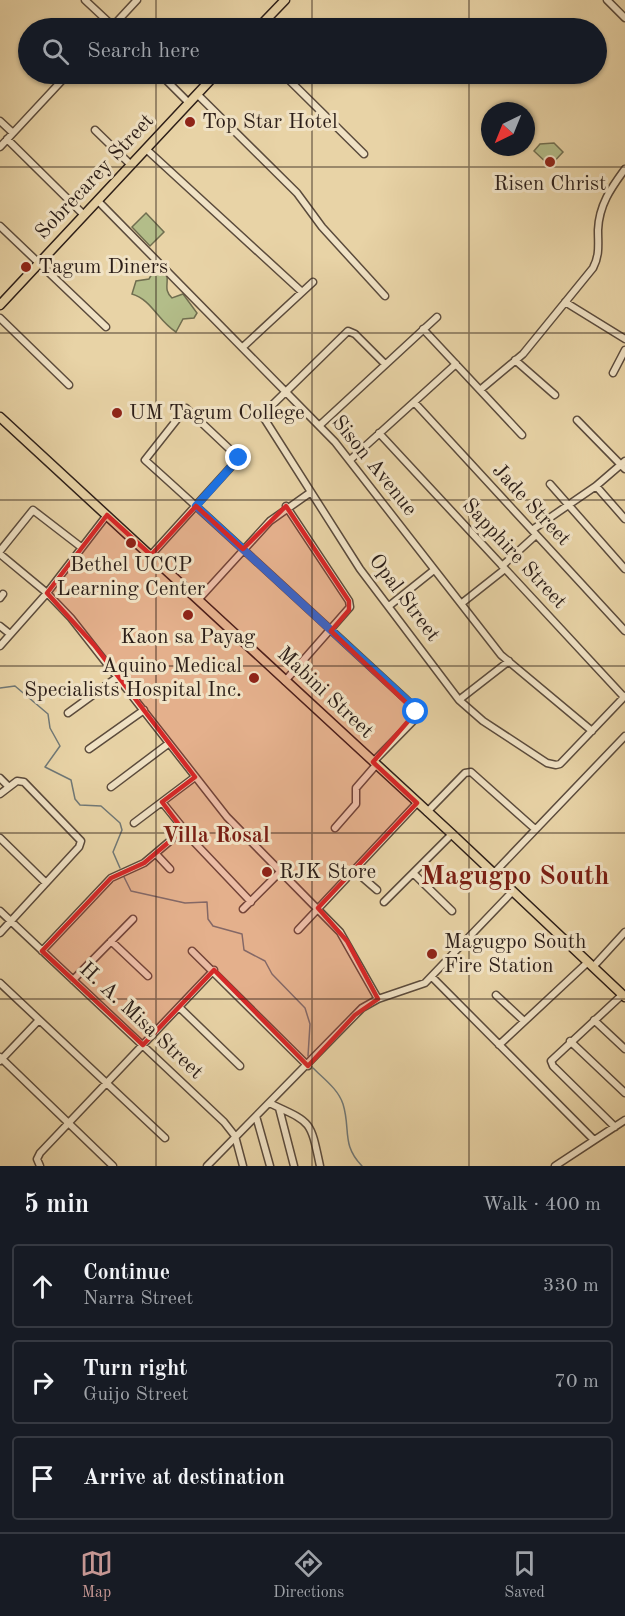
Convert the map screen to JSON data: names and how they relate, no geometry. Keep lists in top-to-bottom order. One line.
{"streets":{"main road":["Sobrecarey Street","Mabini Street"],"street":["Sison Avenue","Jade Street","Sapphire Street","Opal Street","H. A. Misa Street"]},"crossings":[["Sobrecarey Street","Sison Avenue"],["Sison Avenue","Opal Street"]],"districts":["Villa Rosal","Magugpo South"],"places":["Top Star Hotel","Risen Christ","Tagum Diners","UM Tagum College","Bethel UCCP Learning Center","Kaon sa Payag","Aquino Medical Specialists Hospital Inc.","RJK Store","Magugpo South Fire Station"],"north":"bottom left","page":{"search":"Search here","heading":["5 min","Walk · 400 m"],"list":[["Continue","Narra Street","330 m"],["Turn right","Guijo Street","70 m"],"Arrive at destination"],"nav":["Map","Directions","Saved"]}}
